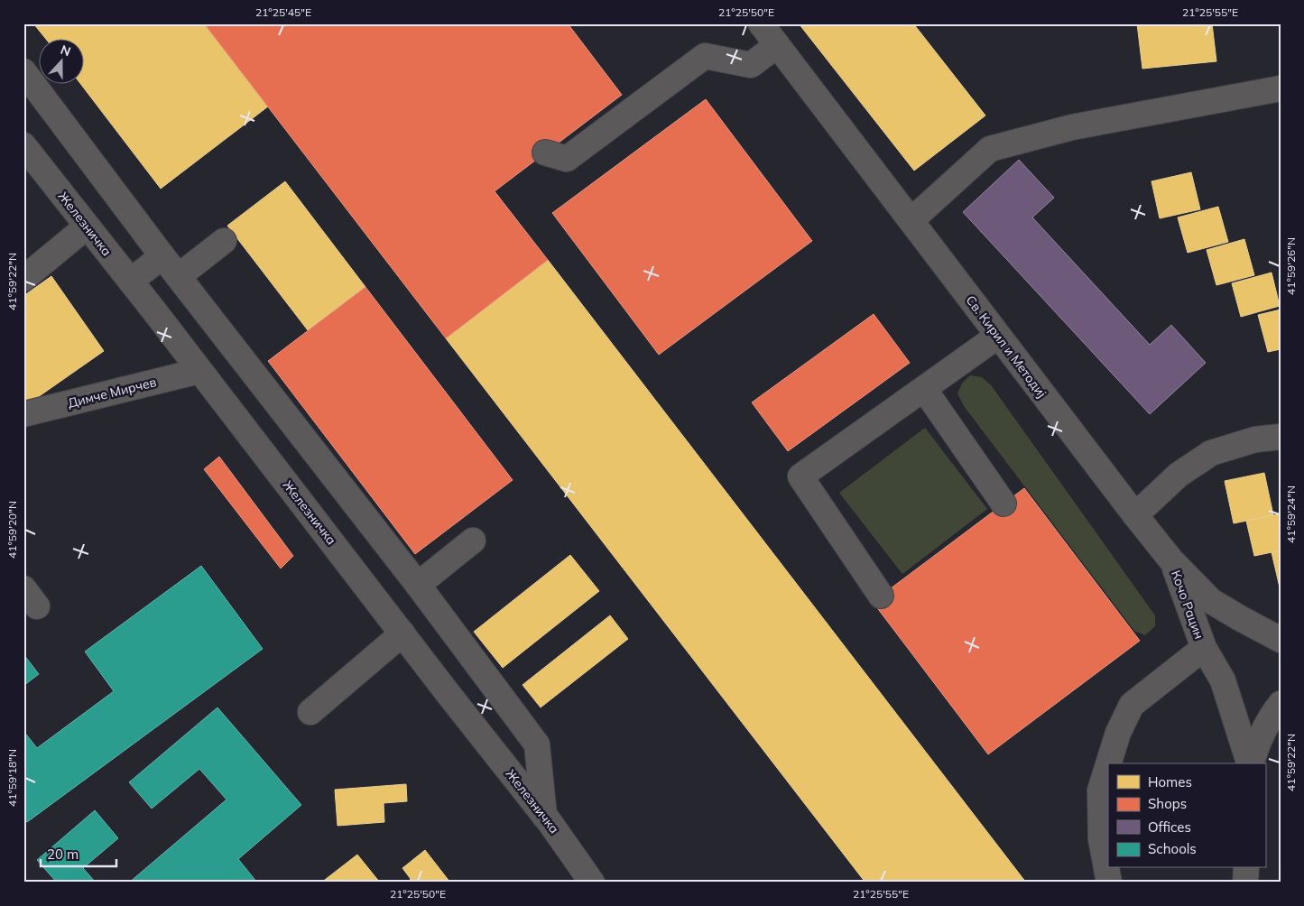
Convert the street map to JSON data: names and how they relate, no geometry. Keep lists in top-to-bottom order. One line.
{"streets":{"street":["Железничка","Св. Кирил и Методиј","Димче Мирчев","Кочо Рацин"]},"crossings":[["Железничка","Димче Мирчев"],["Св. Кирил и Методиј","Кочо Рацин"]],"legend":["Homes","Shops","Offices","Schools"],"scale_bar":"20 m","north":"top","coordinates":["21°25'45\"E","21°25'50\"E","21°25'55\"E","41°59'26\"N","41°59'22\"N","41°59'24\"N","41°59'20\"N","41°59'18\"N"]}
